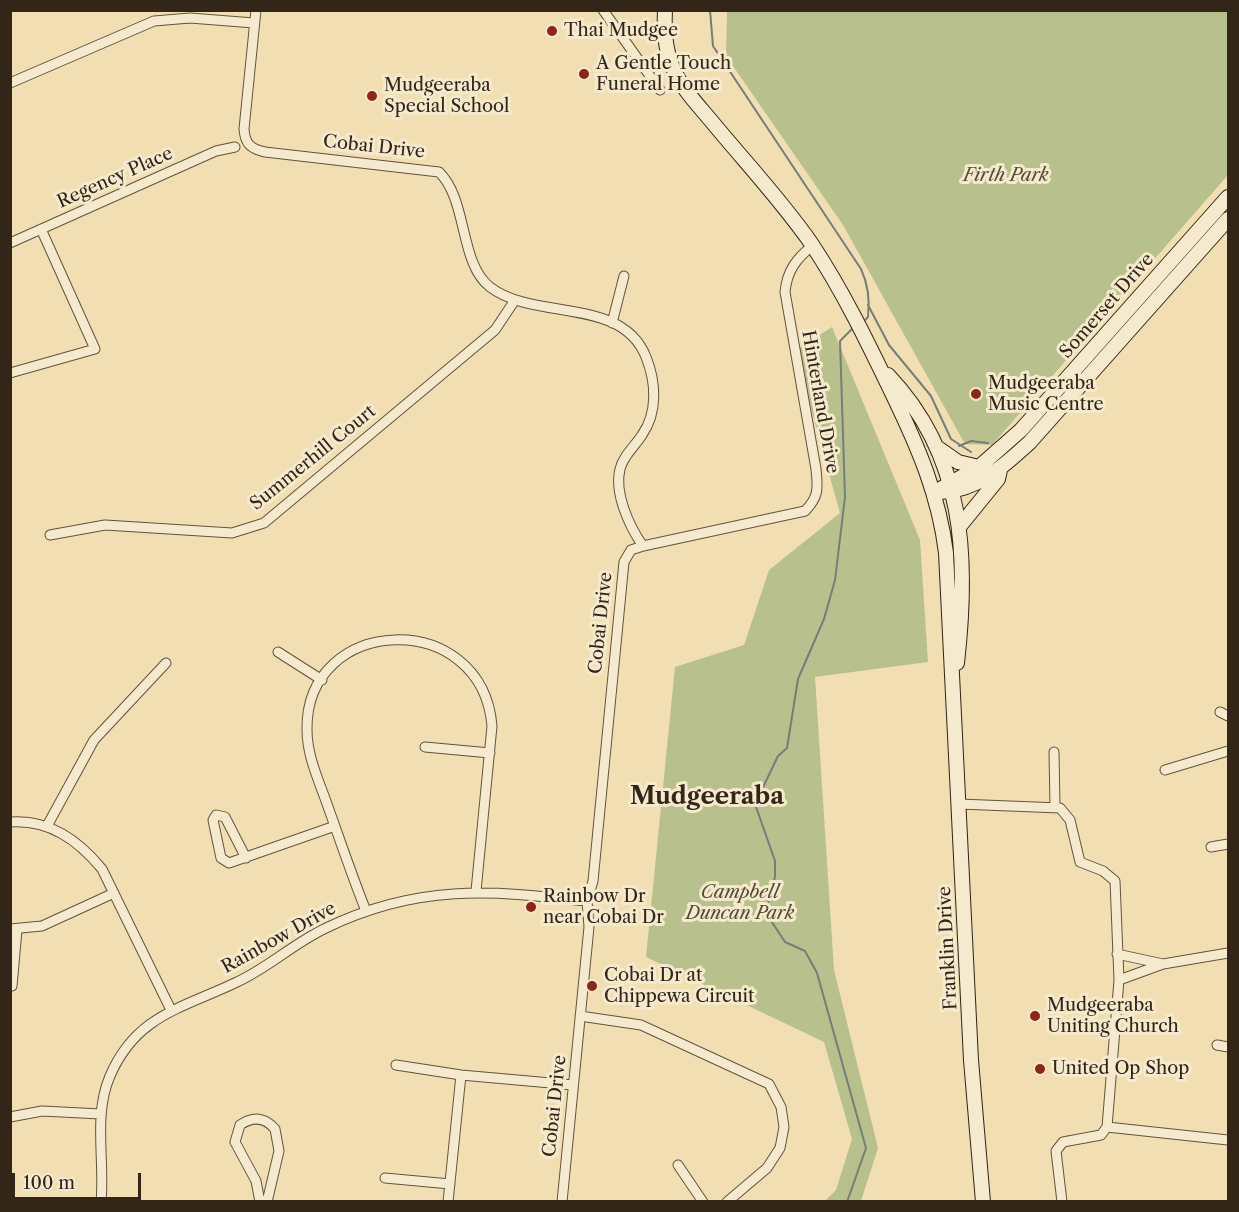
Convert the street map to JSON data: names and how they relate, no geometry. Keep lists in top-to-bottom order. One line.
{"streets":{"main road":["Somerset Drive","Franklin Drive"],"street":["Cobai Drive","Regency Place","Hinterland Drive","Summerhill Court","Rainbow Drive"]},"crossings":[["Cobai Drive","Hinterland Drive"],["Cobai Drive","Summerhill Court"],["Cobai Drive","Rainbow Drive"]],"districts":["Mudgeeraba"],"parks":["Firth Park","Campbell Duncan Park"],"places":["Thai Mudgee","A Gentle Touch Funeral Home","Mudgeeraba Special School","Mudgeeraba Music Centre","Rainbow Dr near Cobai Dr","Cobai Dr at Chippewa Circuit","Mudgeeraba Uniting Church","United Op Shop"],"scale_bar":"100 m"}
